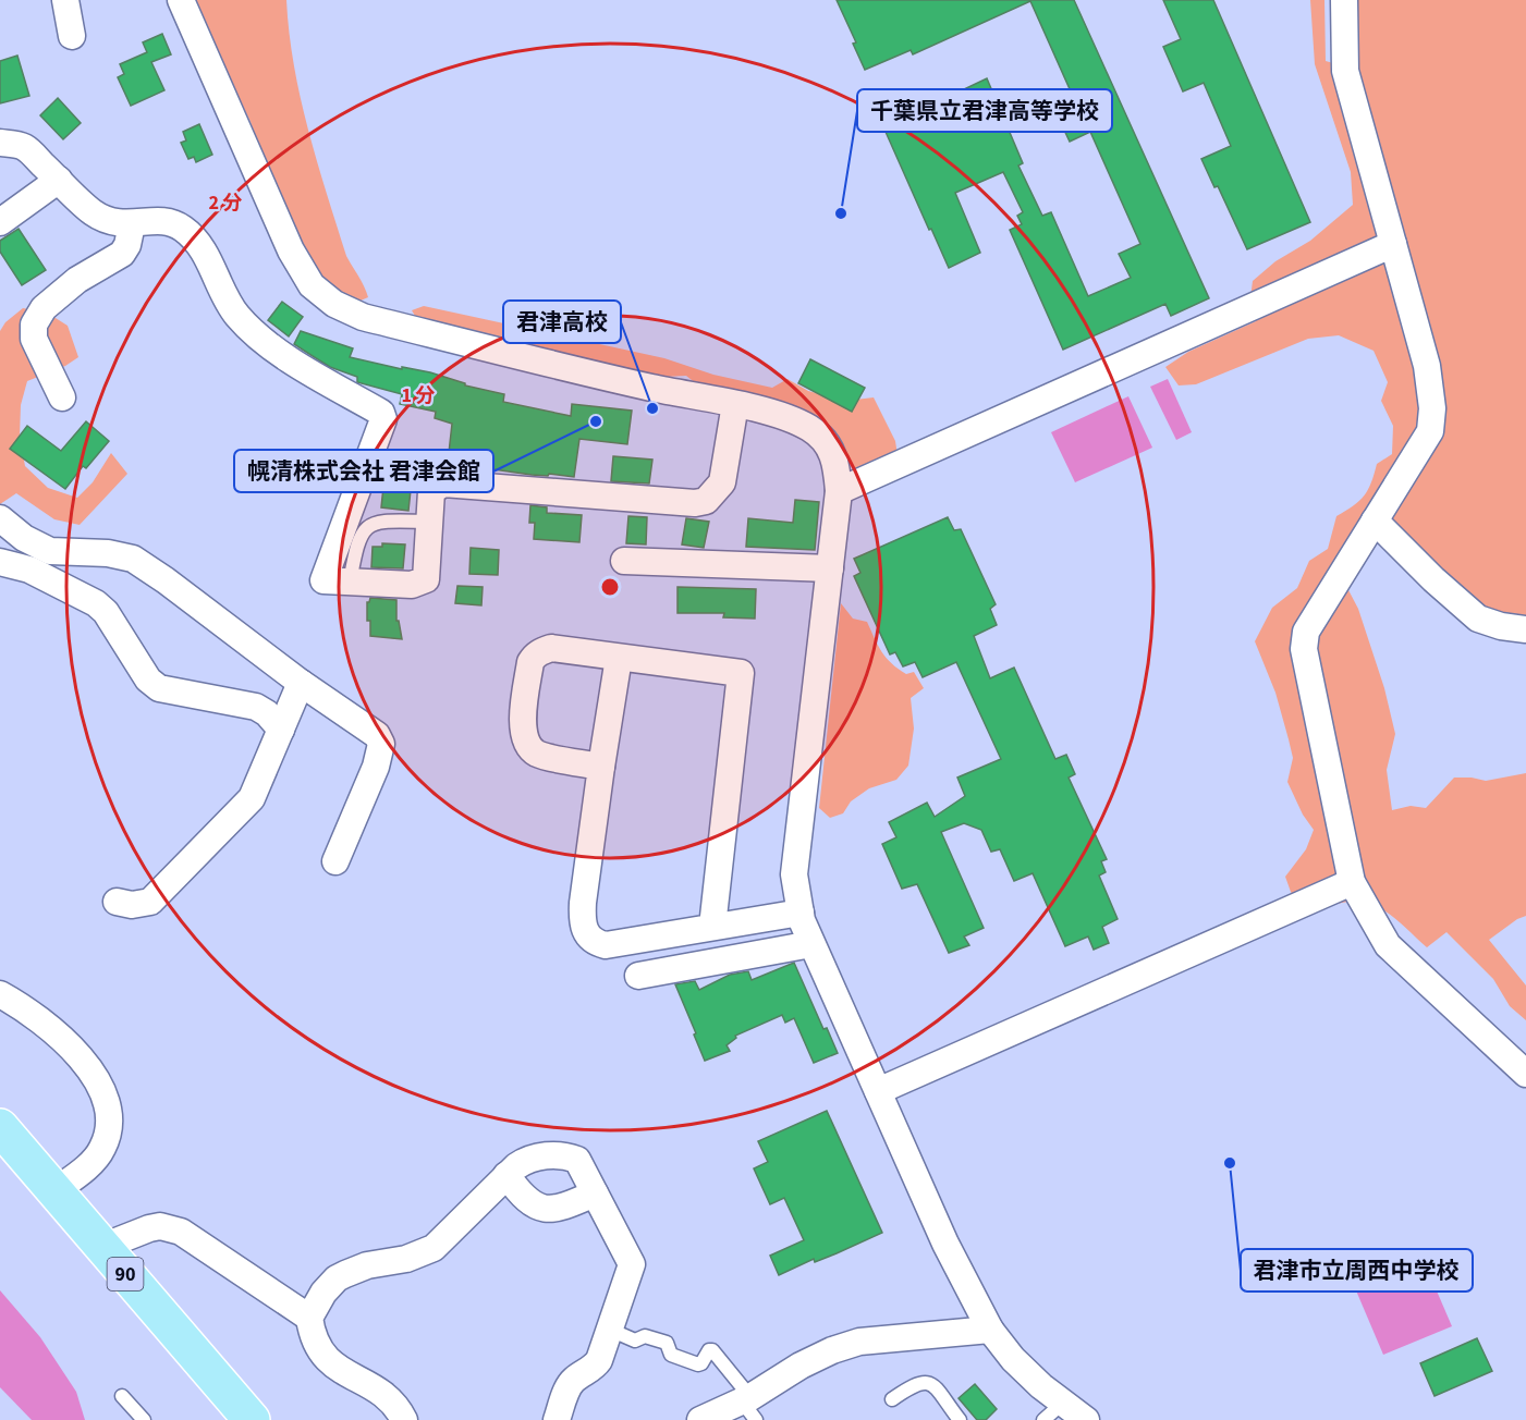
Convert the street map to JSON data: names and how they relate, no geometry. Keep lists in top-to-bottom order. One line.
{"streets":{"main road":["90"]},"places":["千葉県立君津高等学校","君津高校","幌清株式会社 君津会館","君津市立周西中学校"],"rings":["2 分","1 分"]}
